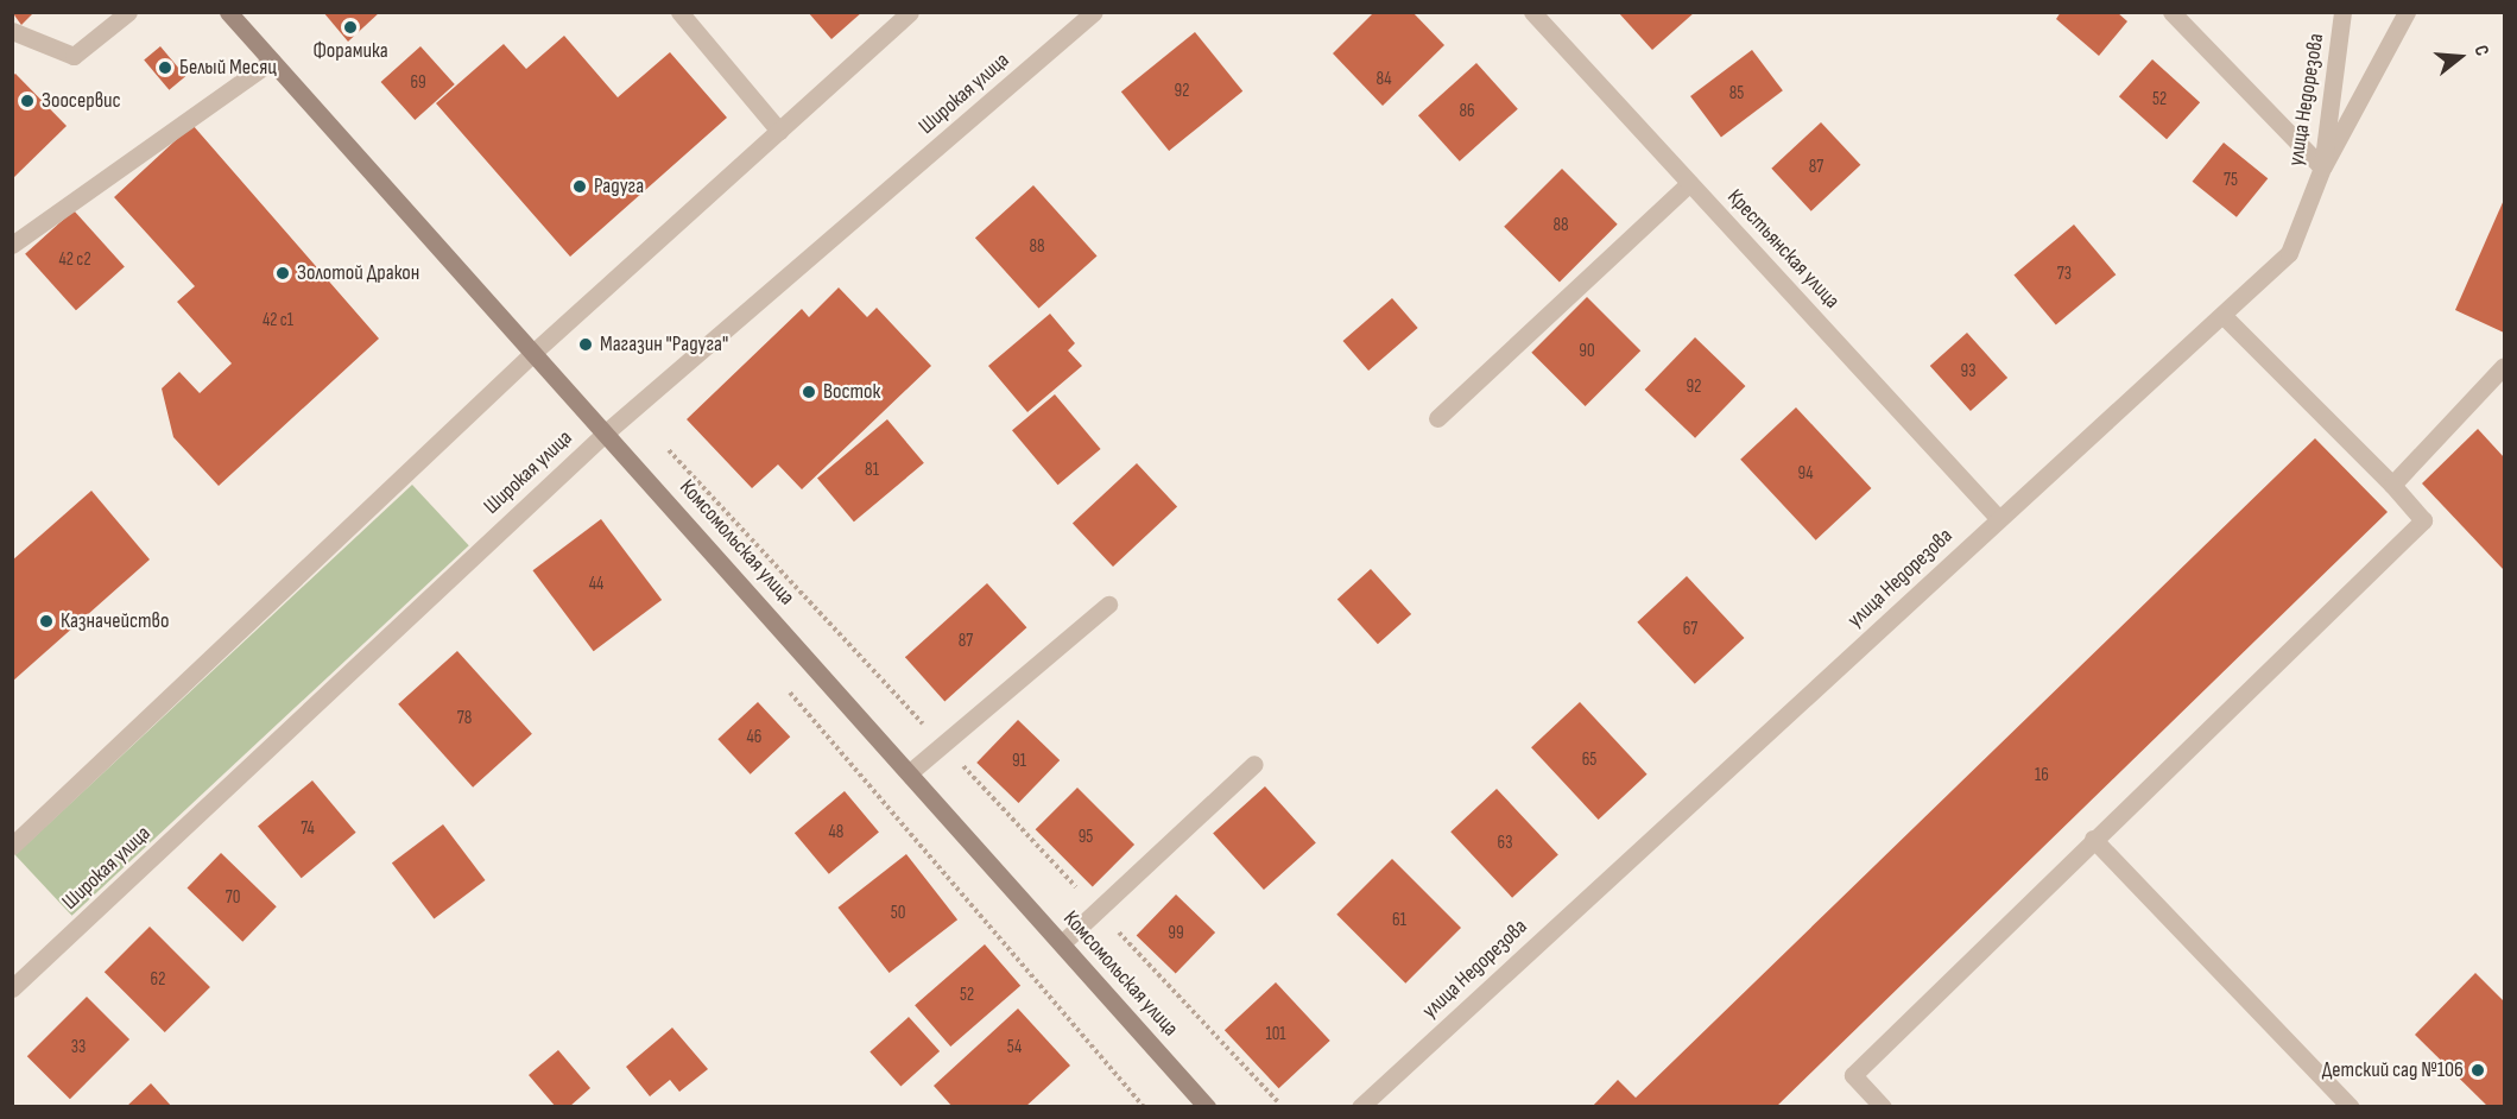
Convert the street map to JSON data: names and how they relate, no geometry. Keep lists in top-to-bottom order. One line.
{"streets":{"main road":["Комсомольская улица"],"street":["Широкая улица","улица Недорезова","Крестьянская улица"]},"crossings":[["Широкая улица","Комсомольская улица"],["улица Недорезова","Крестьянская улица"]],"places":["Форамика","Белый Месяц","Зоосервис","Радуга","Золотой Дракон","Магазин \"Радуга\"","Восток","Казначейство","Детский сад №106"],"house_numbers":["84","69","92","85","52","86","87","75","88","88","42 с2","73","42 с1","90","93","92","81","94","44","67","87","78","46","65","91","16","74","48","95","63","70","50","61","99","62","52","101","33","54"],"north":"right"}
